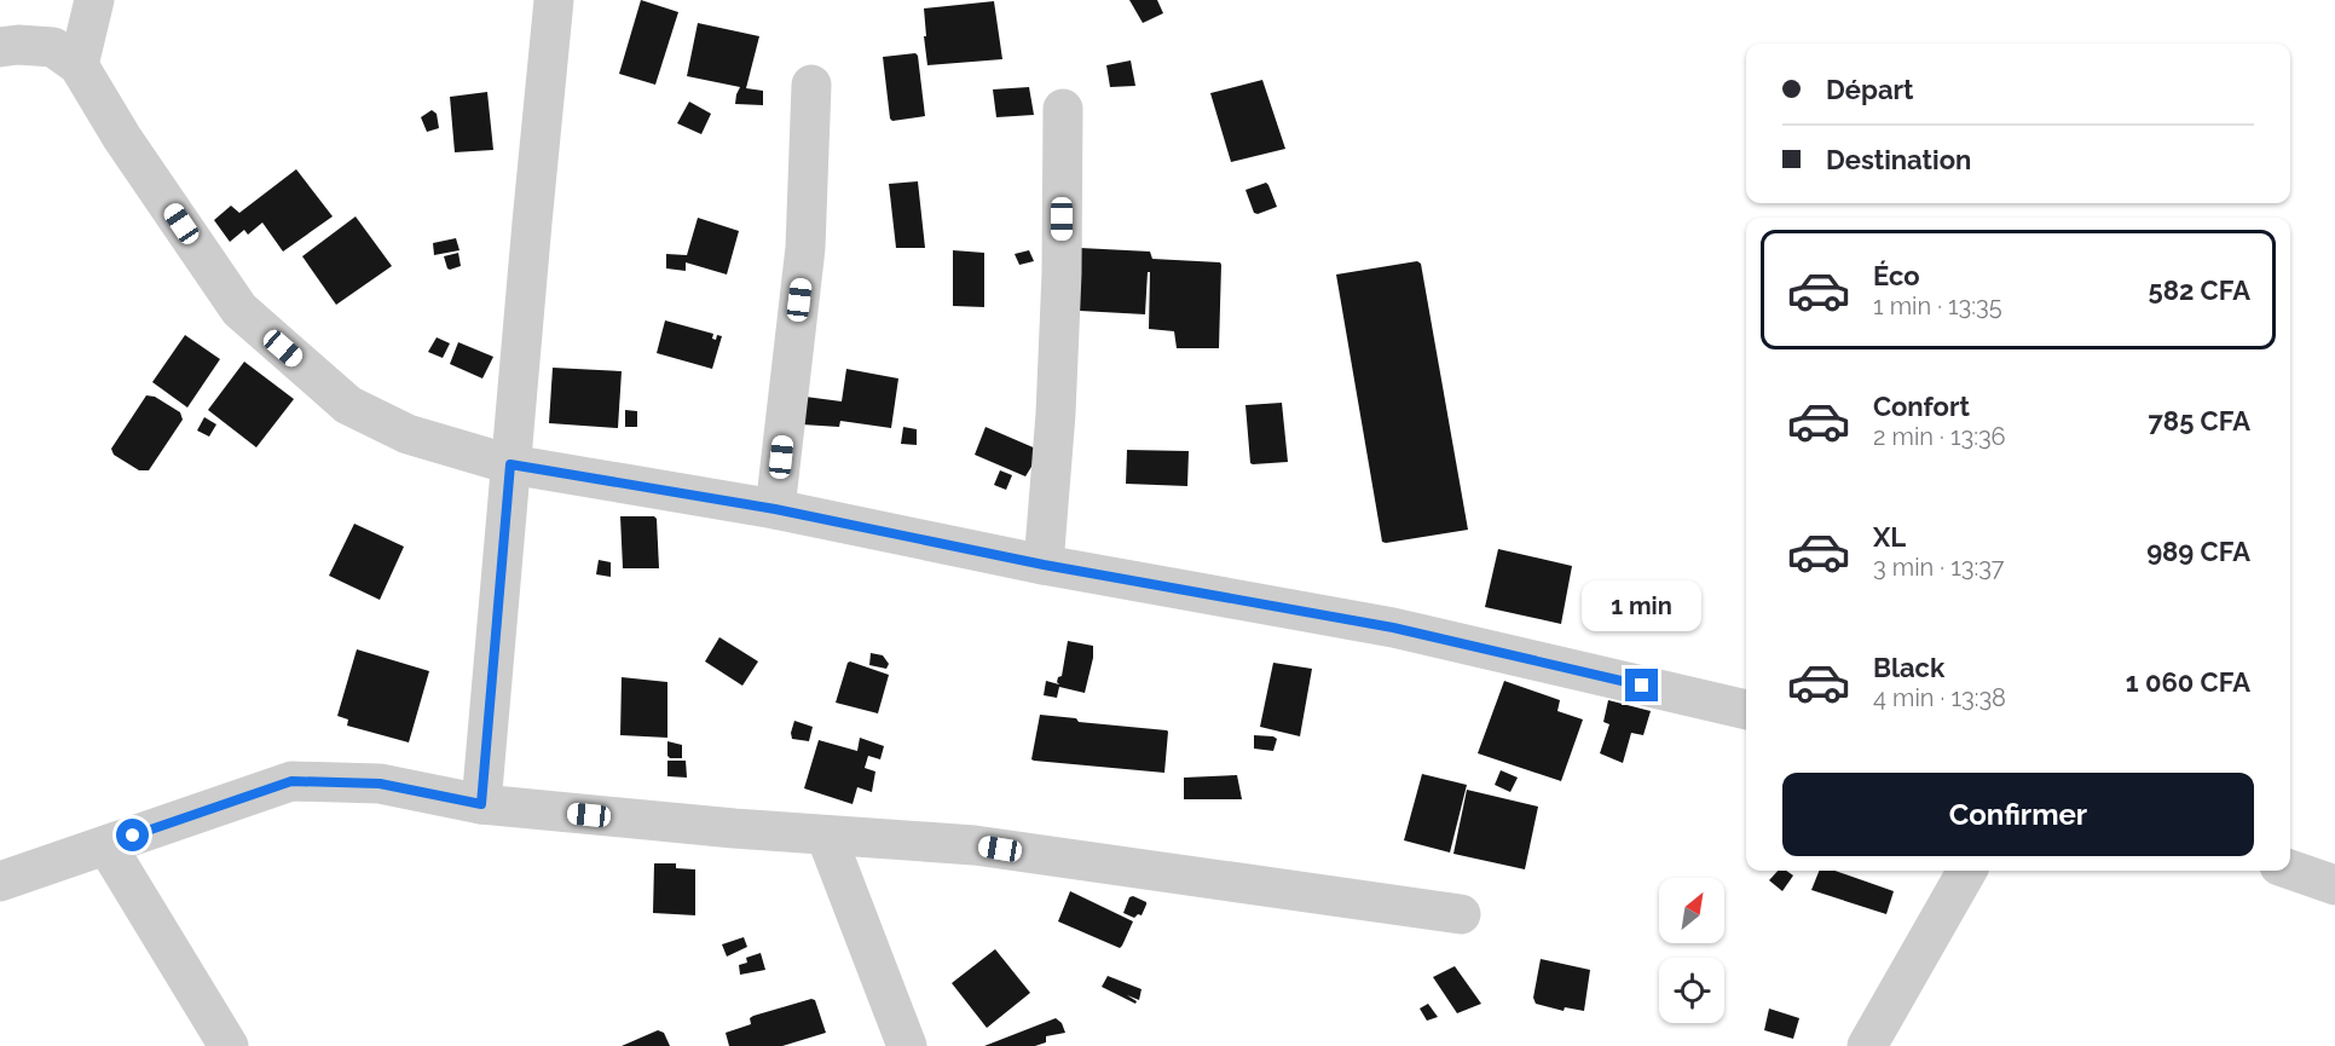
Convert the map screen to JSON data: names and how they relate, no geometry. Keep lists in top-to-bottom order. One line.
{"north":"top right","page":{"banner":["Départ","Destination"],"list":[{"name":"Éco","note":"1 min · 13:35","value":"582 CFA"},{"name":"Confort","note":"2 min · 13:36","value":"785 CFA"},{"name":"XL","note":"3 min · 13:37","value":"989 CFA"},{"name":"Black","note":"4 min · 13:38","value":"1 060 CFA"}],"bubble":"1 min","buttons":"Confirmer"}}
